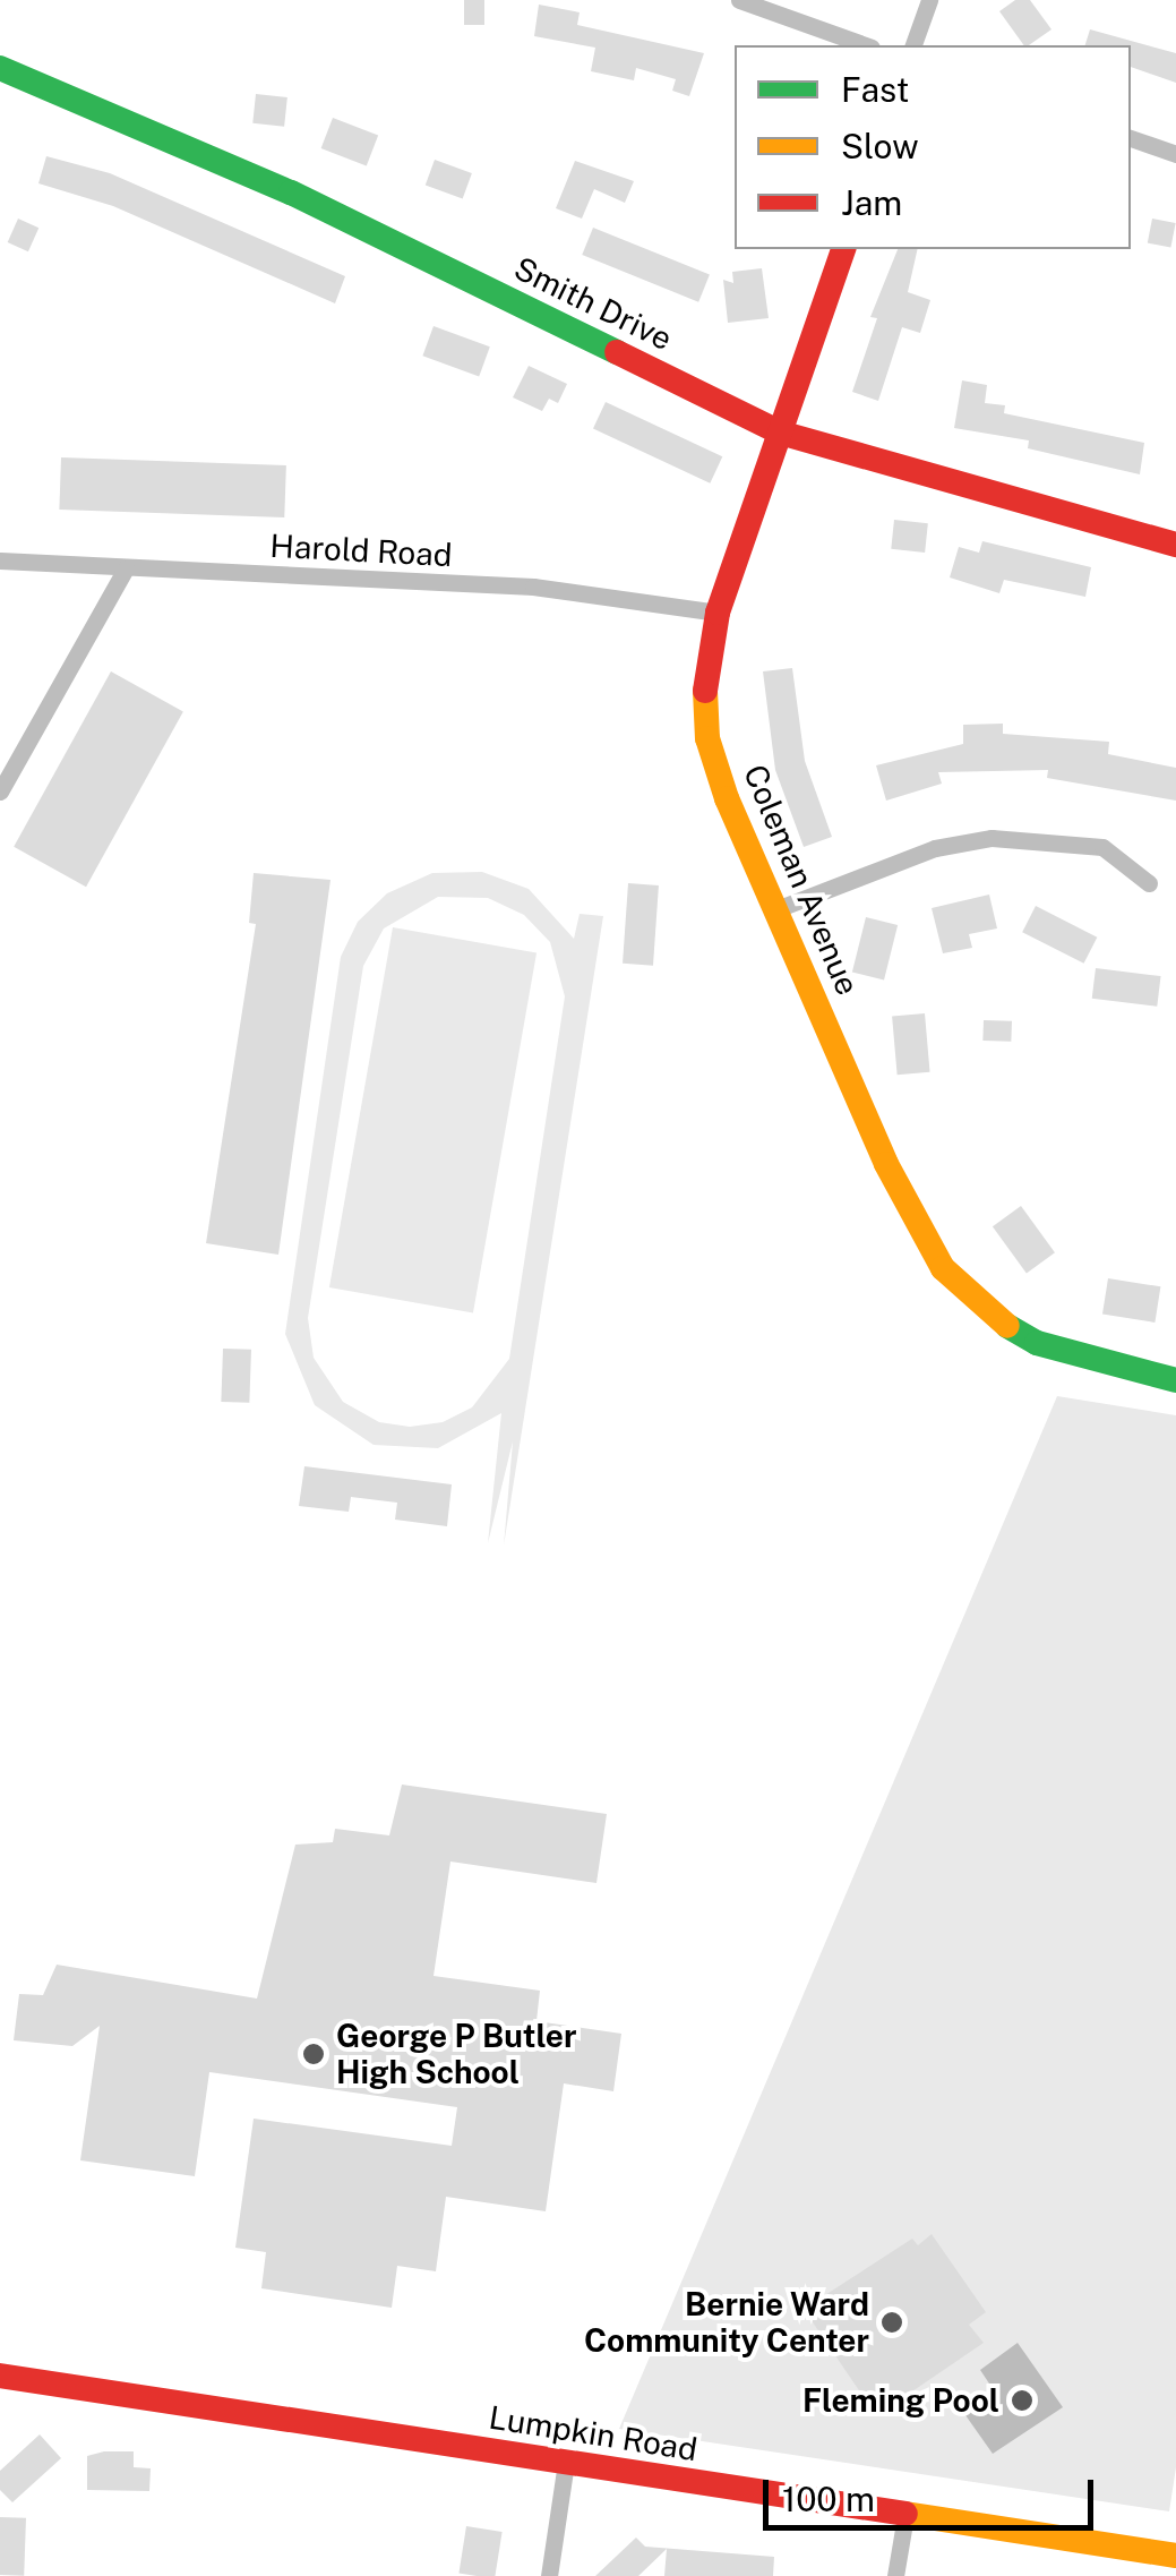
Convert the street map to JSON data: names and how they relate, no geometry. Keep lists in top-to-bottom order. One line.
{"streets":{"street":["Smith Drive","Harold Road","Coleman Avenue","Lumpkin Road"]},"crossings":[["Smith Drive","Coleman Avenue"],["Harold Road","Coleman Avenue"]],"places":["George P Butler High School","Bernie Ward Community Center","Fleming Pool"],"legend":["Fast","Slow","Jam"],"scale_bar":"100 m"}
